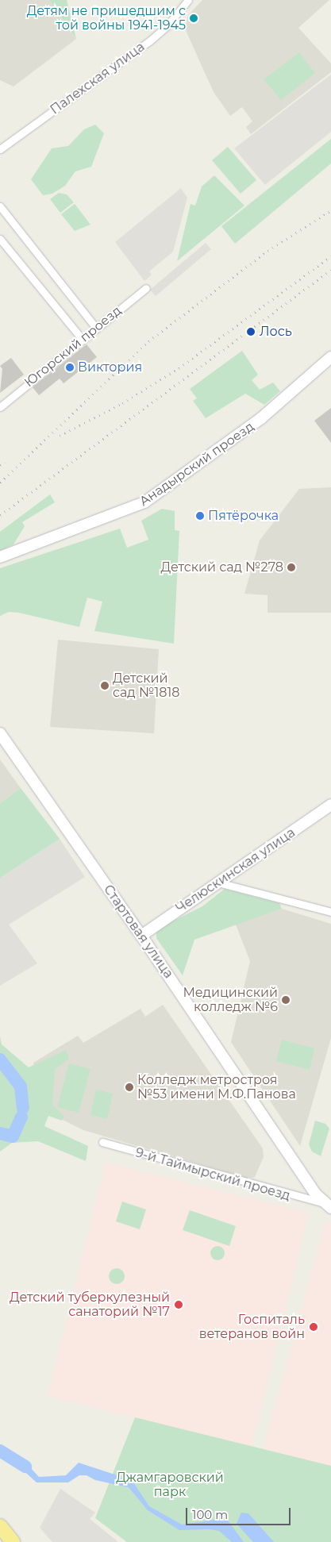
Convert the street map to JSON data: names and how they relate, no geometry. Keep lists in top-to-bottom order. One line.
{"streets":{"street":["Палехская улица","Югорский проезд","Анадырский проезд","Челюскинская улица","Стартовая улица","9-й Таймырский проезд"]},"crossings":[["Челюскинская улица","Стартовая улица"],["Стартовая улица","9-й Таймырский проезд"]],"parks":["Джамгаровский парк"],"places":["Детям не пришедшим с той войны 1941-1945","Лось","Виктория","Пятёрочка","Детский сад №278","Детский сад №1818","Медицинский колледж №6","Колледж метростроя №53 имени М.Ф.Панова","Детский туберкулезный санаторий №17","Госпиталь ветеранов войн"],"scale_bar":"100 m"}
